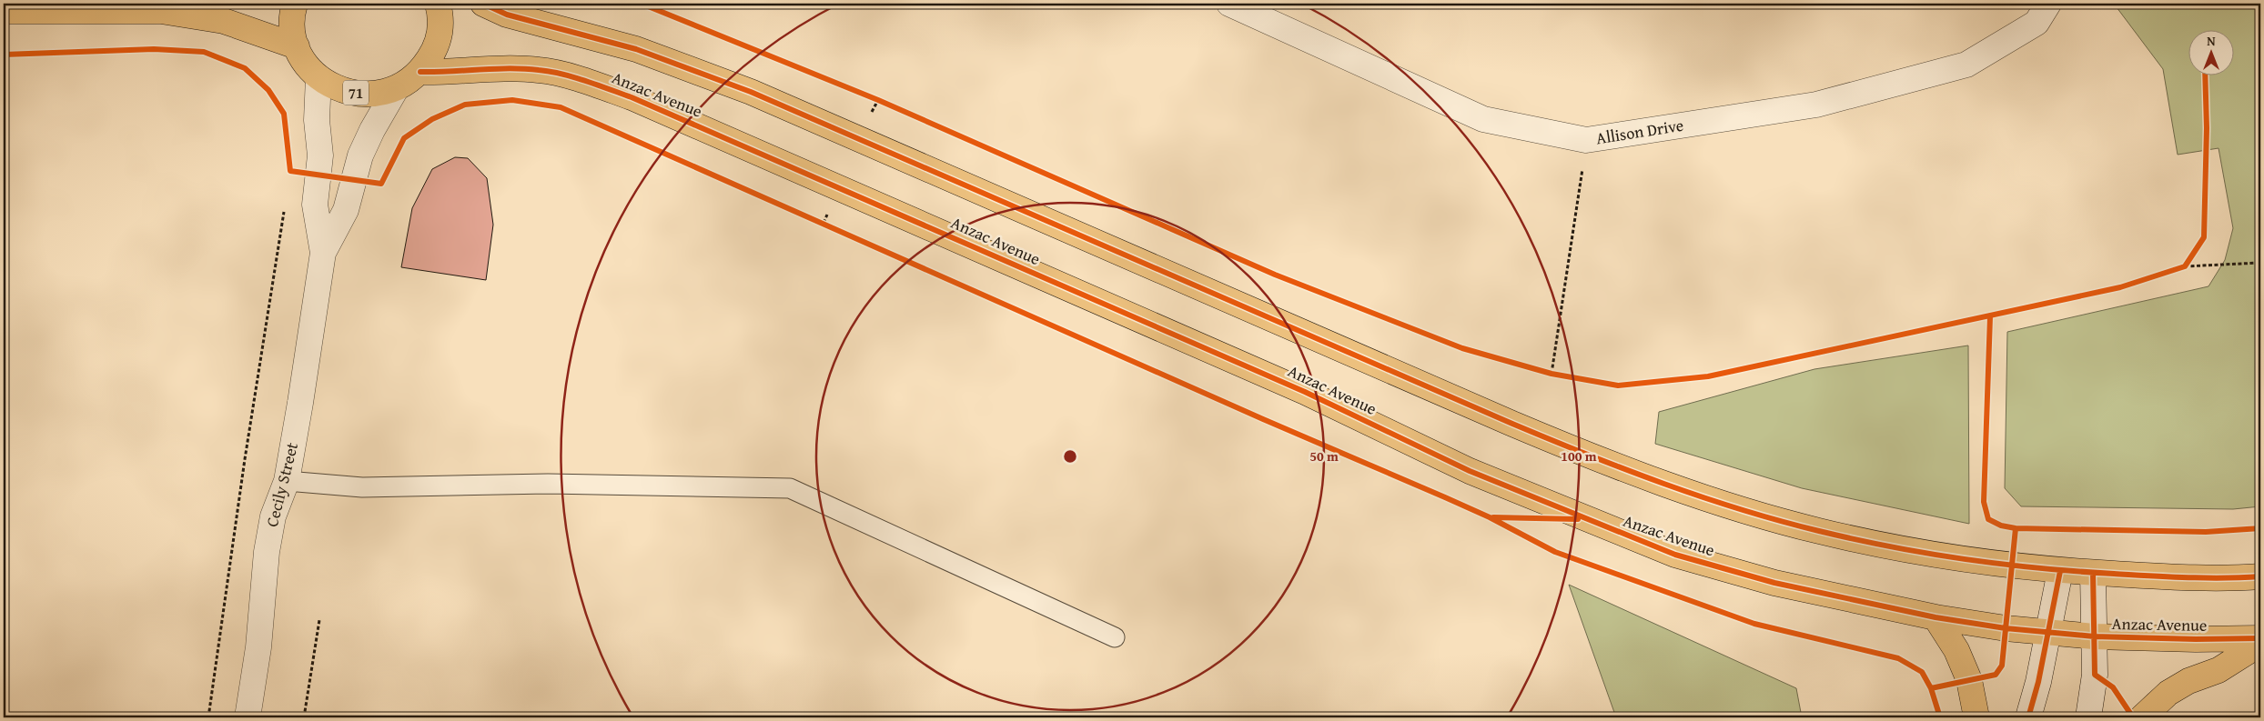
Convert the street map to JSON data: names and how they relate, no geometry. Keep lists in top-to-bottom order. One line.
{"streets":{"highway":["71","Anzac Avenue"],"street":["Allison Drive","Cecily Street"]},"crossings":[["71","Anzac Avenue"],["71","Cecily Street"]],"north":"top","rings":["50 m","100 m"]}
